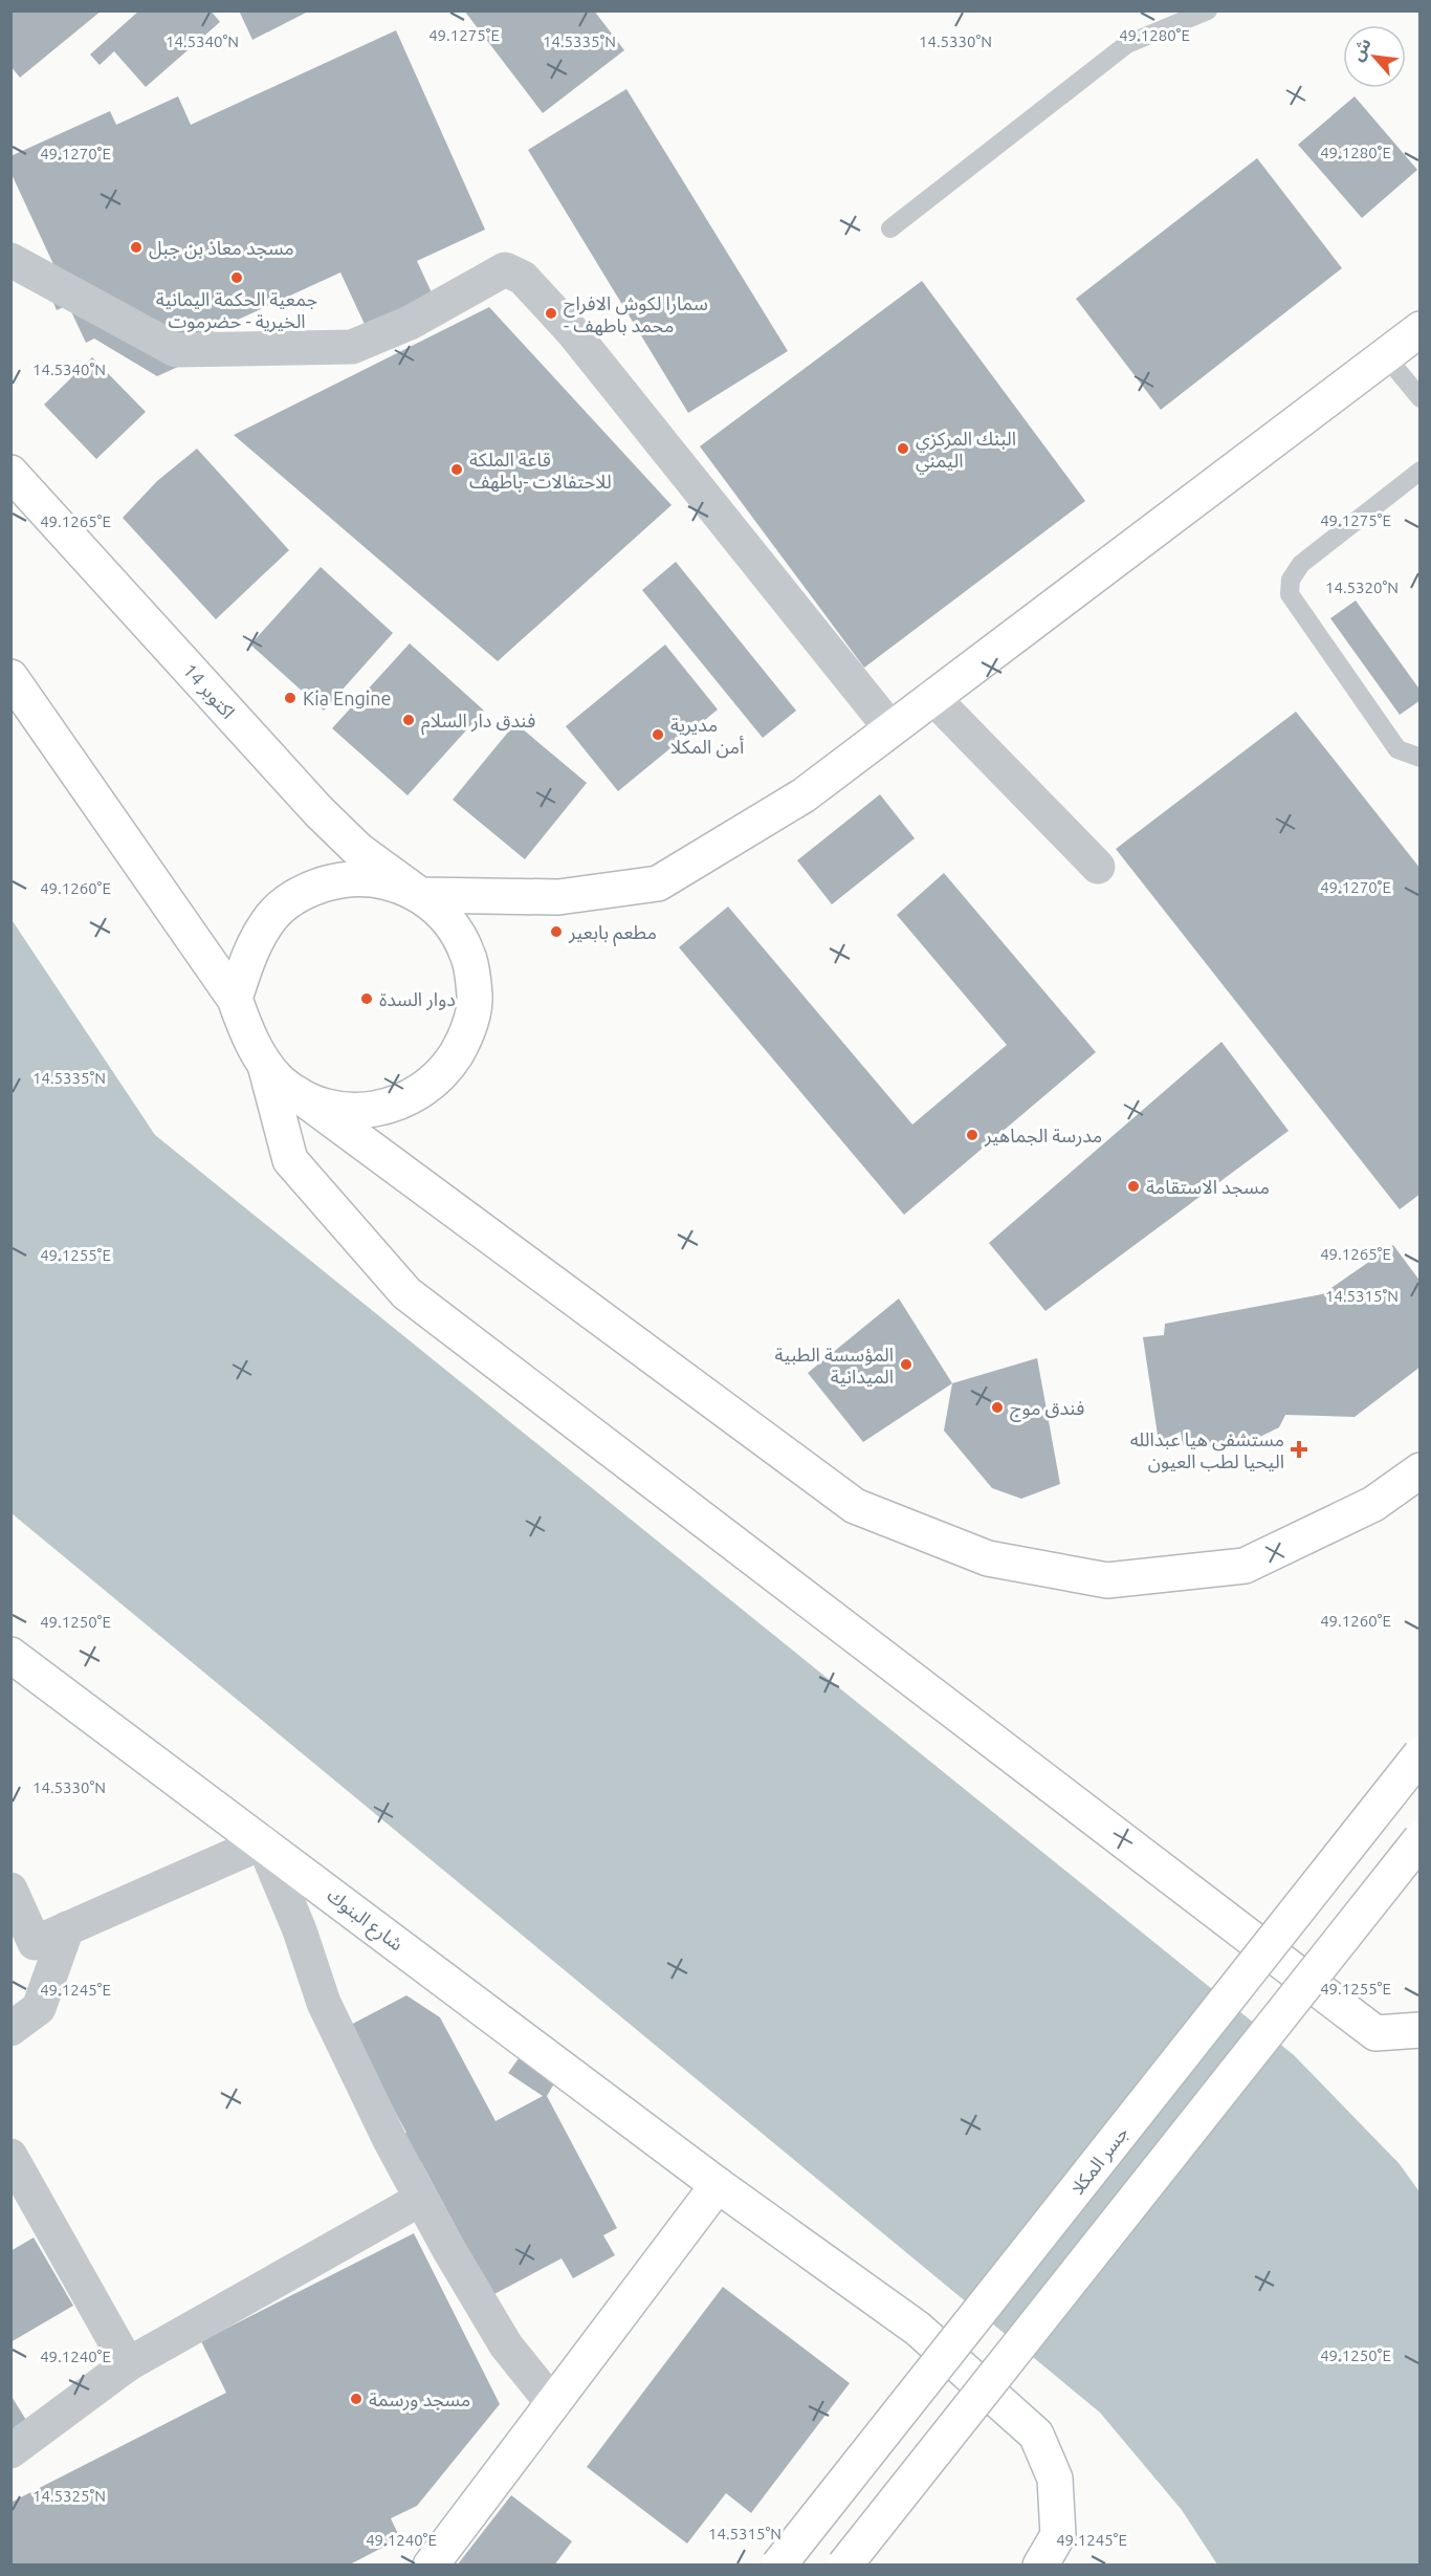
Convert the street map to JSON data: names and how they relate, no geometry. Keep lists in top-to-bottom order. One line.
{"streets":{"main road":["14 اكتوبر","شارع البنوك","جسر المكلا"]},"places":{"other":["مسجد معاذ بن جبل","جمعية الحكمة اليمانية الخيرية - حضرموت","سمارا لكوش الافراح - محمد باطهف","البنك المركزي اليمني","قاعة الملكة للاحتفالات -باطهف","Kia Engine","فندق دار السلام","مديرية أمن المكلا","مطعم بابعير","دوار السدة","مدرسة الجماهير","مسجد الاستقامة","المؤسسة الطبية الميدانية","فندق موج","مسجد ورسمة"],"health":["مستشفى هيا عبدالله اليحيا لطب العيون"]},"north":"top left","coordinates":["49.1275°E","49.1280°E","14.5340°N","14.5335°N","14.5330°N","49.1270°E","49.1265°E","14.5320°N","49.1260°E","49.1255°E","14.5315°N","49.1250°E","49.1245°E","49.1240°E","14.5325°N"]}
